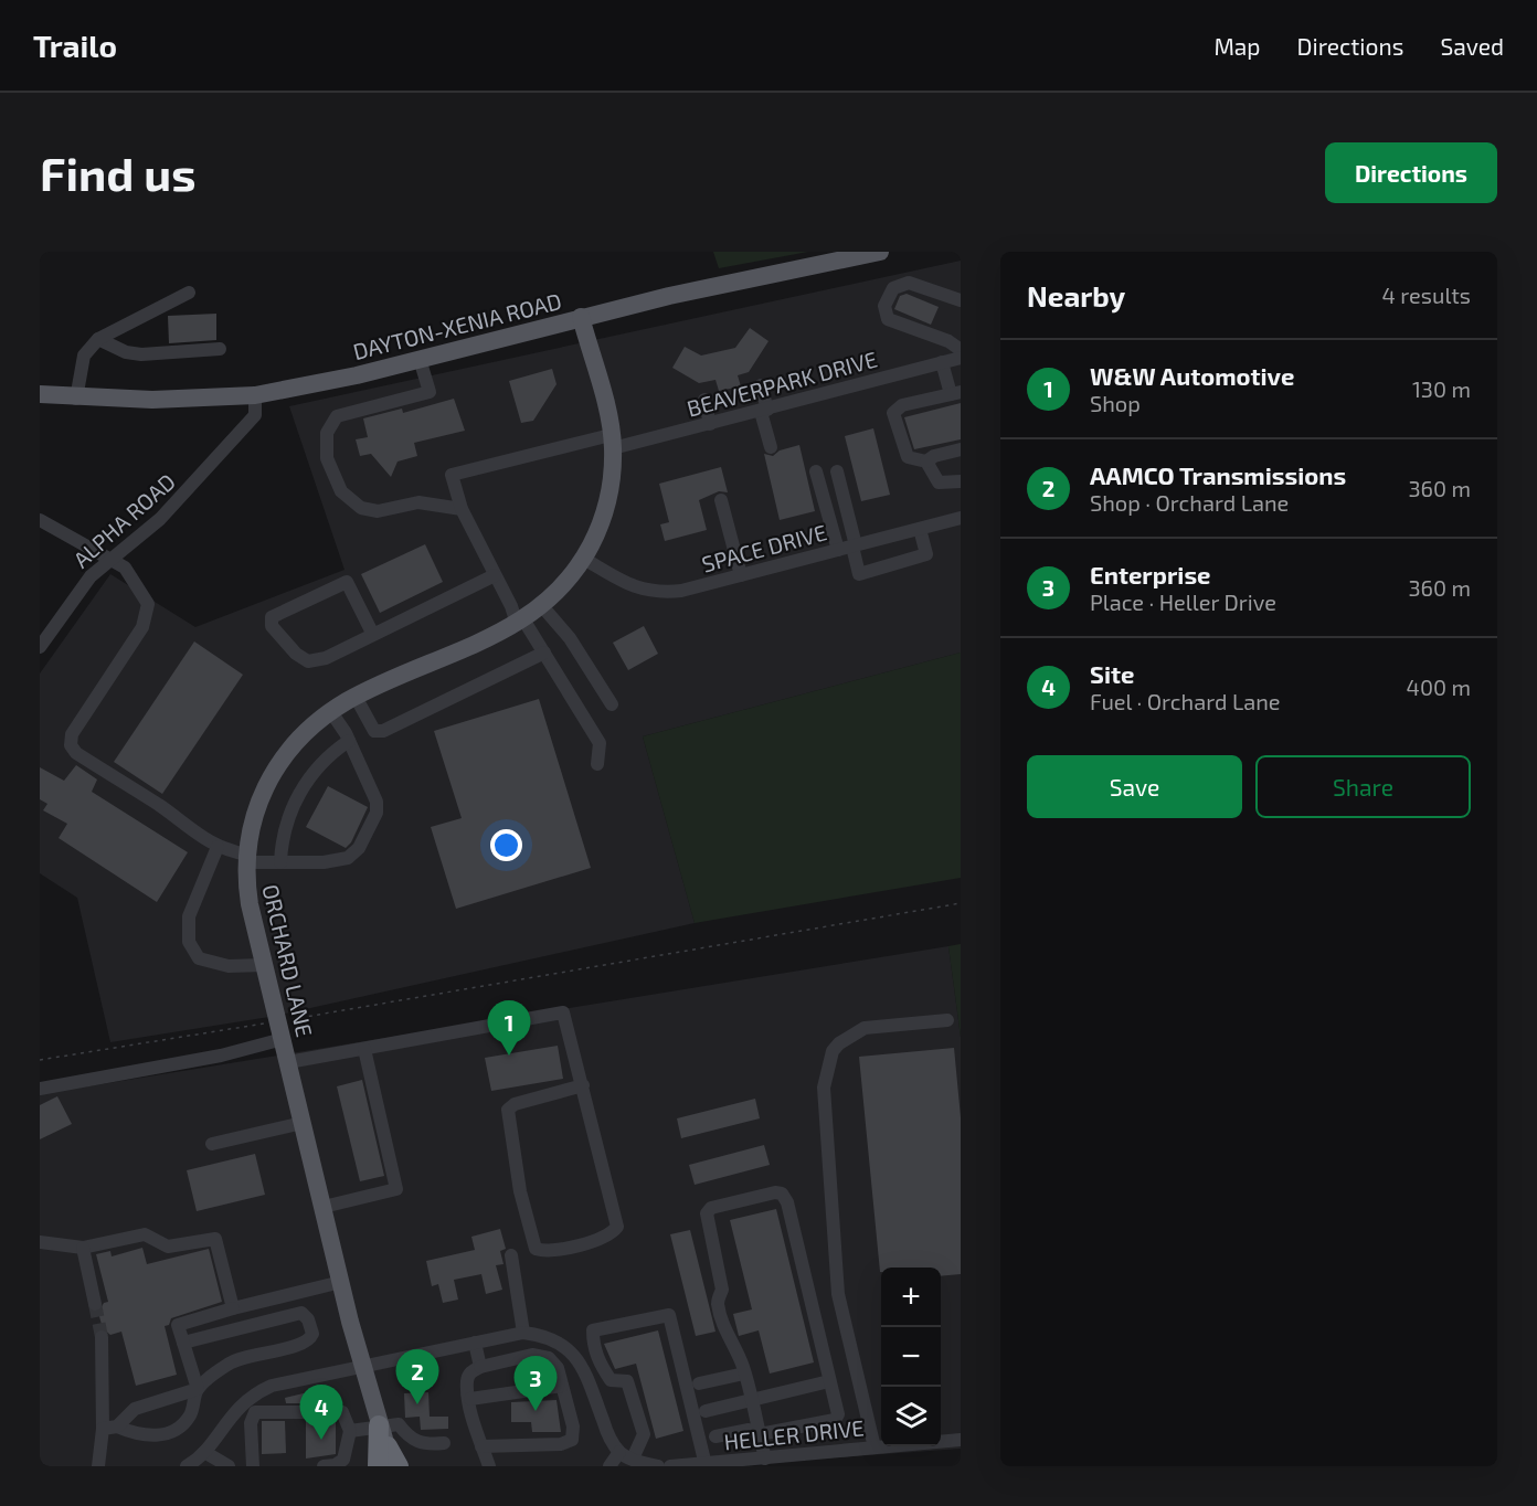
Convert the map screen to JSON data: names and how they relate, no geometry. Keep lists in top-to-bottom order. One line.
{"streets":{"main road":["DAYTON-XENIA ROAD","ORCHARD LANE"],"street":["BEAVERPARK DRIVE","ALPHA ROAD","SPACE DRIVE","HELLER DRIVE"]},"crossings":[["DAYTON-XENIA ROAD","ALPHA ROAD"],["DAYTON-XENIA ROAD","ORCHARD LANE"],["BEAVERPARK DRIVE","ORCHARD LANE"],["SPACE DRIVE","ORCHARD LANE"]],"page":{"header":"Trailo","nav":["Map","Directions","Saved"],"buttons":["Directions",["Save","Share"]],"title":"Find us","heading":["Nearby","4 results"],"list":[{"mark":"1","name":"W&W Automotive","note":"Shop","value":"130 m"},{"mark":"2","name":"AAMCO Transmissions","note":"Shop · Orchard Lane","value":"360 m"},{"mark":"3","name":"Enterprise","note":"Place · Heller Drive","value":"360 m"},{"mark":"4","name":"Site","note":"Fuel · Orchard Lane","value":"400 m"}],"pins":["1","2","3","4"],"map_buttons":["+","−"]}}
